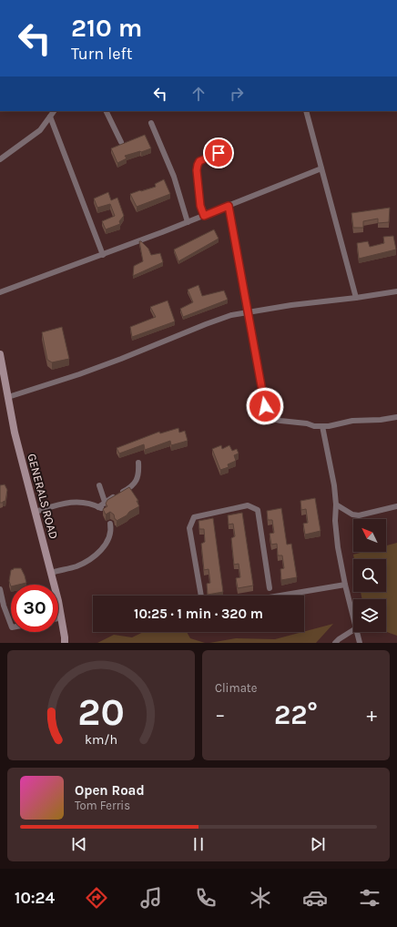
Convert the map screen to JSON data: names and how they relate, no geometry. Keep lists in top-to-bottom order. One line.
{"streets":{"street":["GENERALS ROAD"]},"north":"top left","page":{"turn":["210 m","Turn left"],"limit":"30","trip":"10:25 · 1 min · 320 m","tile":"Climate","heat":["−","22°","+"],"song":["Open Road","Tom Ferris"],"tabs":"10:24","gauge":["20","km/h"]}}
